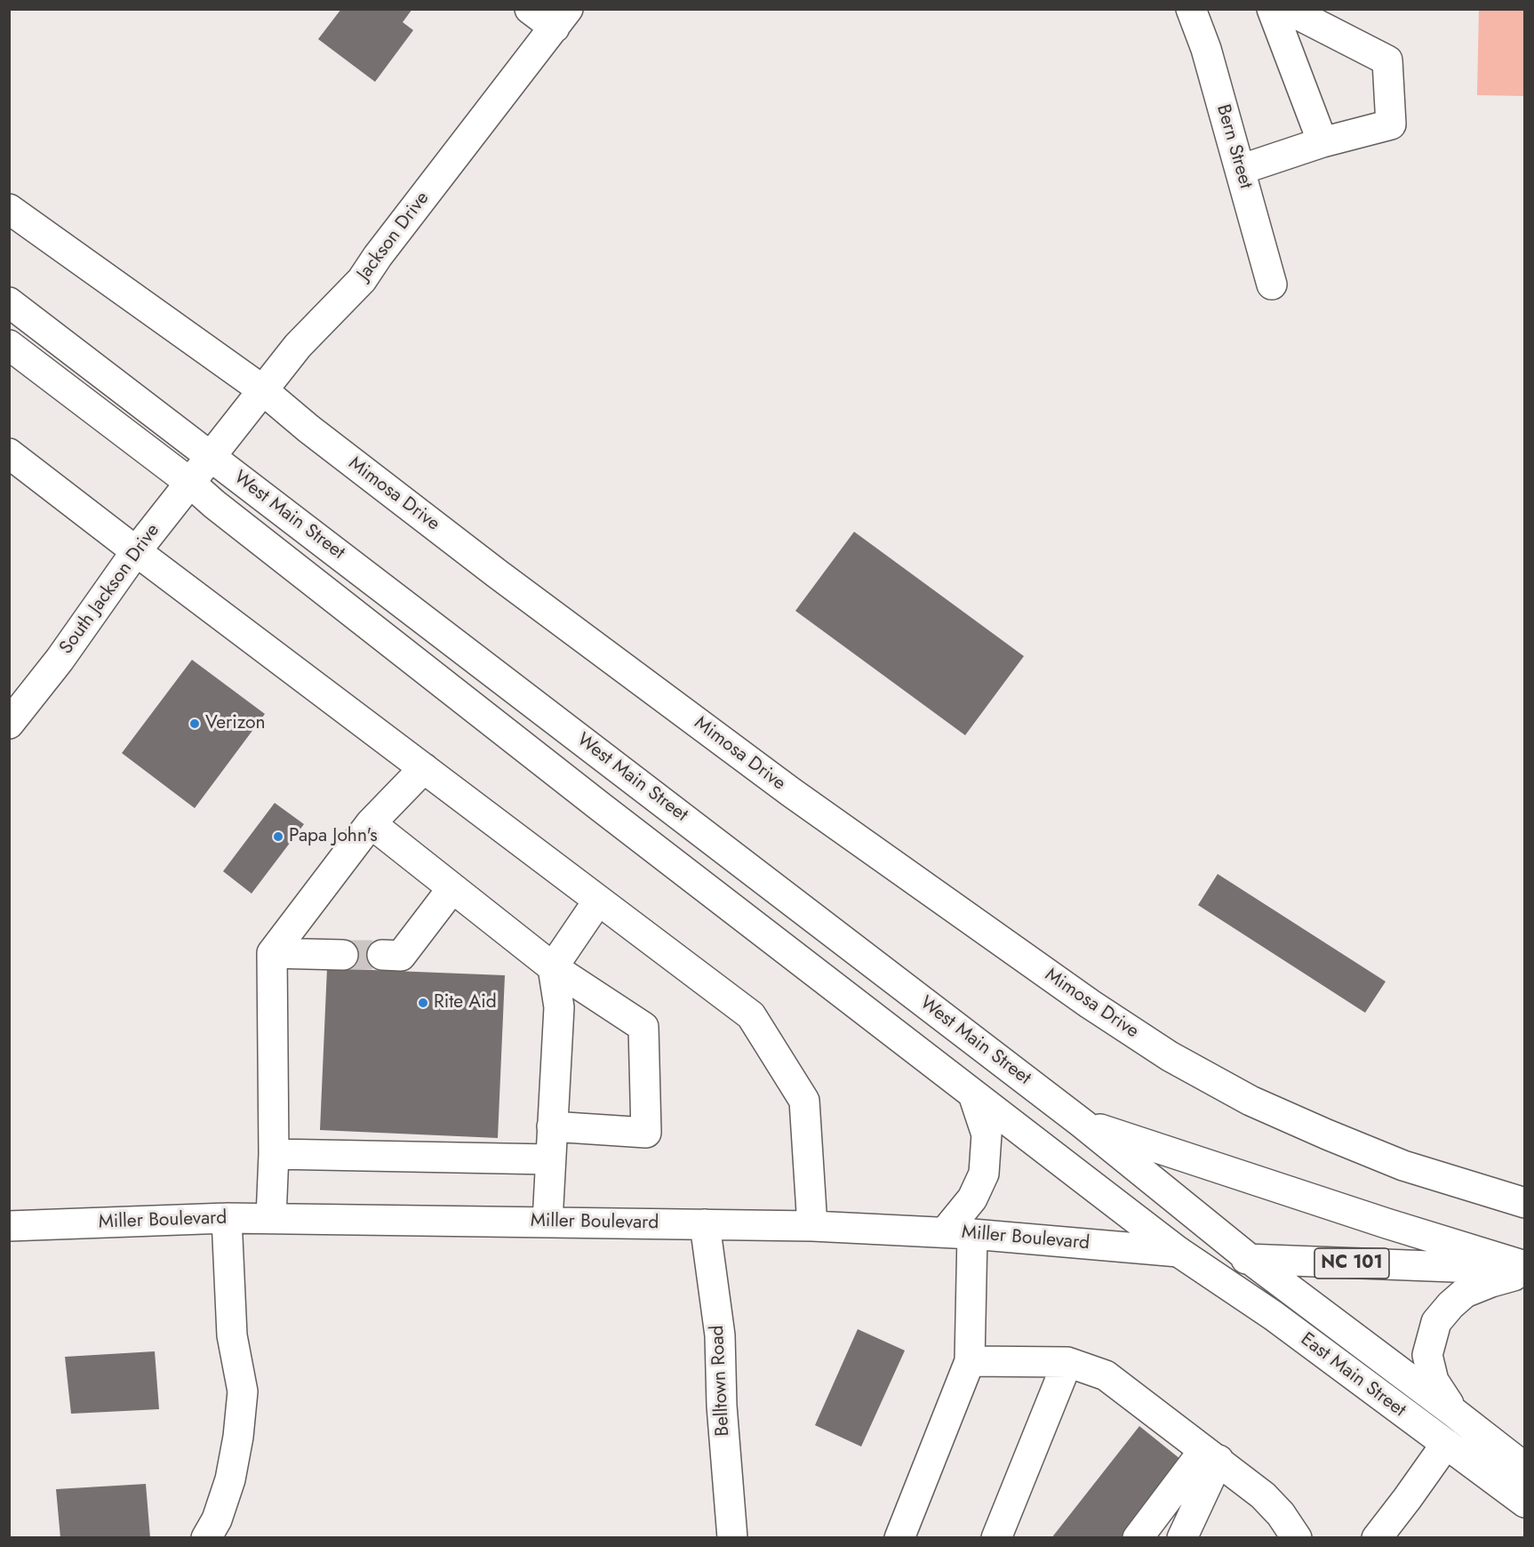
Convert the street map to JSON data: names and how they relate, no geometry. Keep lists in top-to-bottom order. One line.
{"streets":{"street":["Bern Street","Jackson Drive","Mimosa Drive","West Main Street","South Jackson Drive","Miller Boulevard","NC 101","East Main Street","Belltown Road"]},"crossings":[["Jackson Drive","Mimosa Drive"],["Jackson Drive","West Main Street"],["Jackson Drive","South Jackson Drive"],["West Main Street","South Jackson Drive"],["West Main Street","Miller Boulevard"],["West Main Street","NC 101"],["West Main Street","East Main Street"],["Miller Boulevard","NC 101"],["Miller Boulevard","East Main Street"],["Miller Boulevard","Belltown Road"],["NC 101","East Main Street"]],"places":["Verizon","Papa John's","Rite Aid"]}
